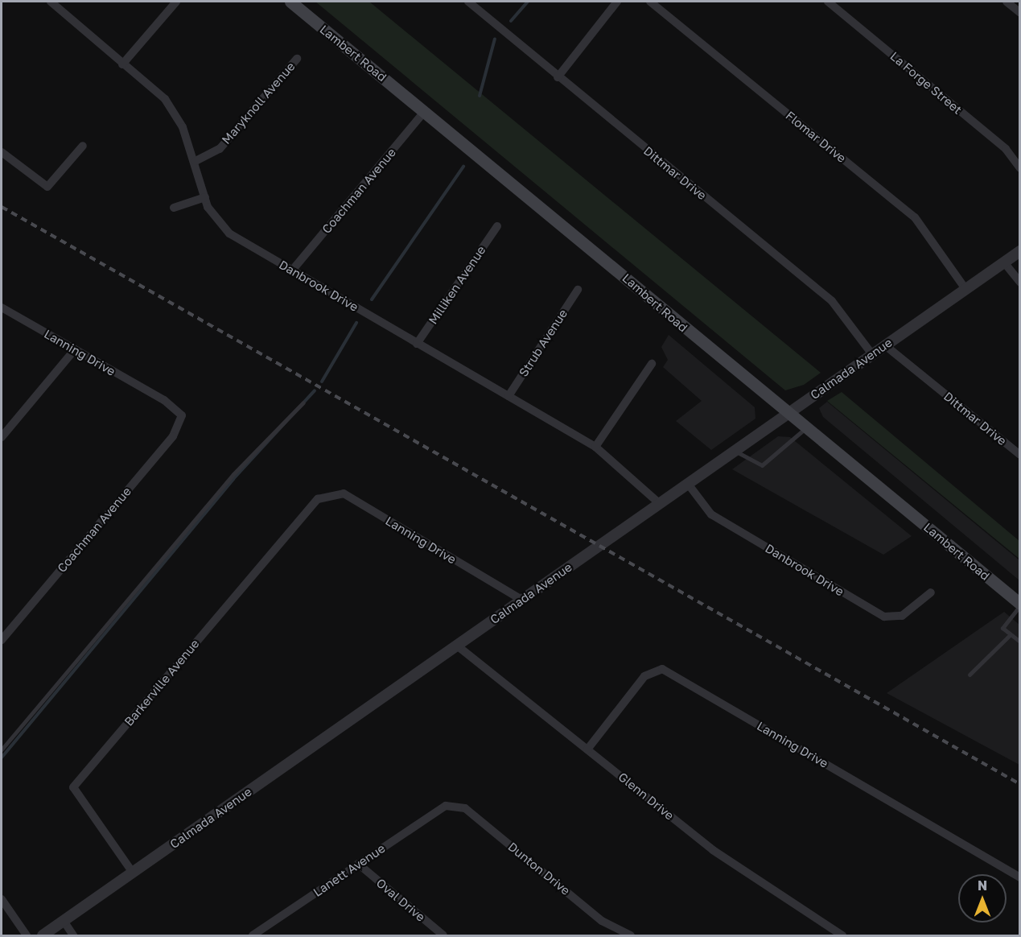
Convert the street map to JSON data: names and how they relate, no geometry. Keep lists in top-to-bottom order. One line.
{"streets":{"main road":["Lambert Road"],"street":["La Forge Street","Maryknoll Avenue","Flomar Drive","Dittmar Drive","Coachman Avenue","Milliken Avenue","Danbrook Drive","Strub Avenue","Lanning Drive","Calmada Avenue","Barkerville Avenue","Glenn Drive","Dunton Drive","Lanett Avenue","Oval Drive"]},"crossings":[["Lambert Road","Coachman Avenue"],["Lambert Road","Calmada Avenue"],["Maryknoll Avenue","Danbrook Drive"],["Flomar Drive","Calmada Avenue"],["Dittmar Drive","Calmada Avenue"],["Coachman Avenue","Danbrook Drive"],["Coachman Avenue","Lanning Drive"],["Milliken Avenue","Danbrook Drive"],["Danbrook Drive","Strub Avenue"],["Danbrook Drive","Calmada Avenue"],["Lanning Drive","Calmada Avenue"],["Lanning Drive","Barkerville Avenue"],["Lanning Drive","Glenn Drive"],["Calmada Avenue","Barkerville Avenue"],["Calmada Avenue","Glenn Drive"],["Dunton Drive","Lanett Avenue"],["Lanett Avenue","Oval Drive"]],"north":"top"}
